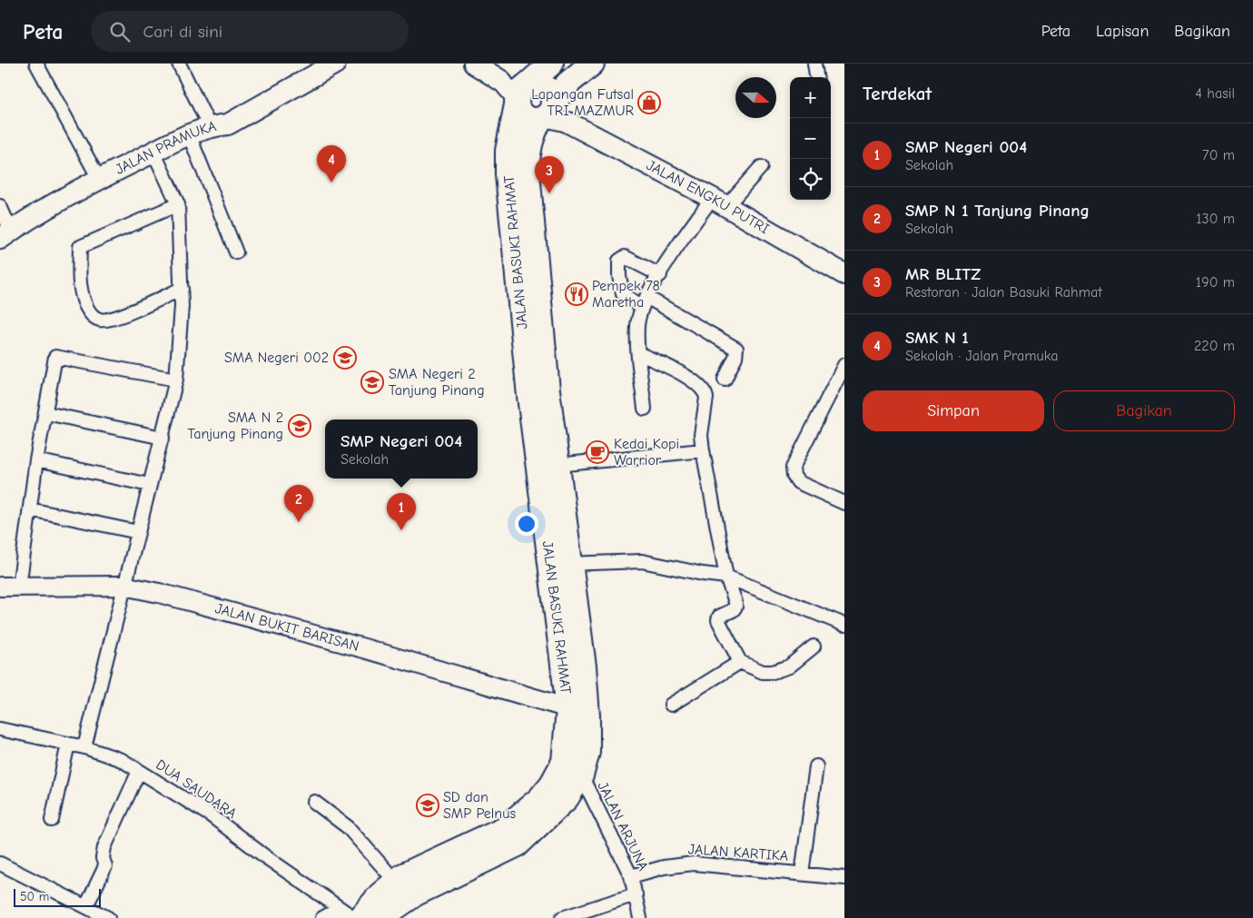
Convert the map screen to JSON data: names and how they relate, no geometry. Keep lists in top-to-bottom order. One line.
{"streets":{"highway":["JALAN BASUKI RAHMAT"],"main road":["JALAN PRAMUKA","JALAN ENGKU PUTRI"],"street":["JALAN BUKIT BARISAN","DUA SAUDARA","JALAN ARJUNA","JALAN KARTIKA"]},"crossings":[["JALAN ENGKU PUTRI","JALAN BASUKI RAHMAT"],["JALAN BASUKI RAHMAT","JALAN BUKIT BARISAN"],["JALAN BASUKI RAHMAT","DUA SAUDARA"],["JALAN BASUKI RAHMAT","JALAN ARJUNA"],["JALAN ARJUNA","JALAN KARTIKA"]],"places":{"shop":["Lapangan Futsal TRI MAZMUR"],"restaurant":["Pempek 78 Maretha"],"school or university":["SMA Negeri 002","SMA Negeri 2 Tanjung Pinang","SMA N 2 Tanjung Pinang","SD dan SMP Pelnus"],"cafe":["Kedai Kopi Warrior"]},"scale_bar":"50 m","north":"right","page":{"header":"Peta","search":"Cari di sini","nav":["Peta","Lapisan","Bagikan"],"heading":["Terdekat","4 hasil"],"map_buttons":["+","−"],"list":[{"mark":"1","name":"SMP Negeri 004","note":"Sekolah","value":"70 m"},{"mark":"2","name":"SMP N 1 Tanjung Pinang","note":"Sekolah","value":"130 m"},{"mark":"3","name":"MR BLITZ","note":"Restoran · Jalan Basuki Rahmat","value":"190 m"},{"mark":"4","name":"SMK N 1","note":"Sekolah · Jalan Pramuka","value":"220 m"}],"pins":["4","3","2","1"],"buttons":["Simpan","Bagikan"],"popup":["SMP Negeri 004","Sekolah"],"scale":"50 m"}}
